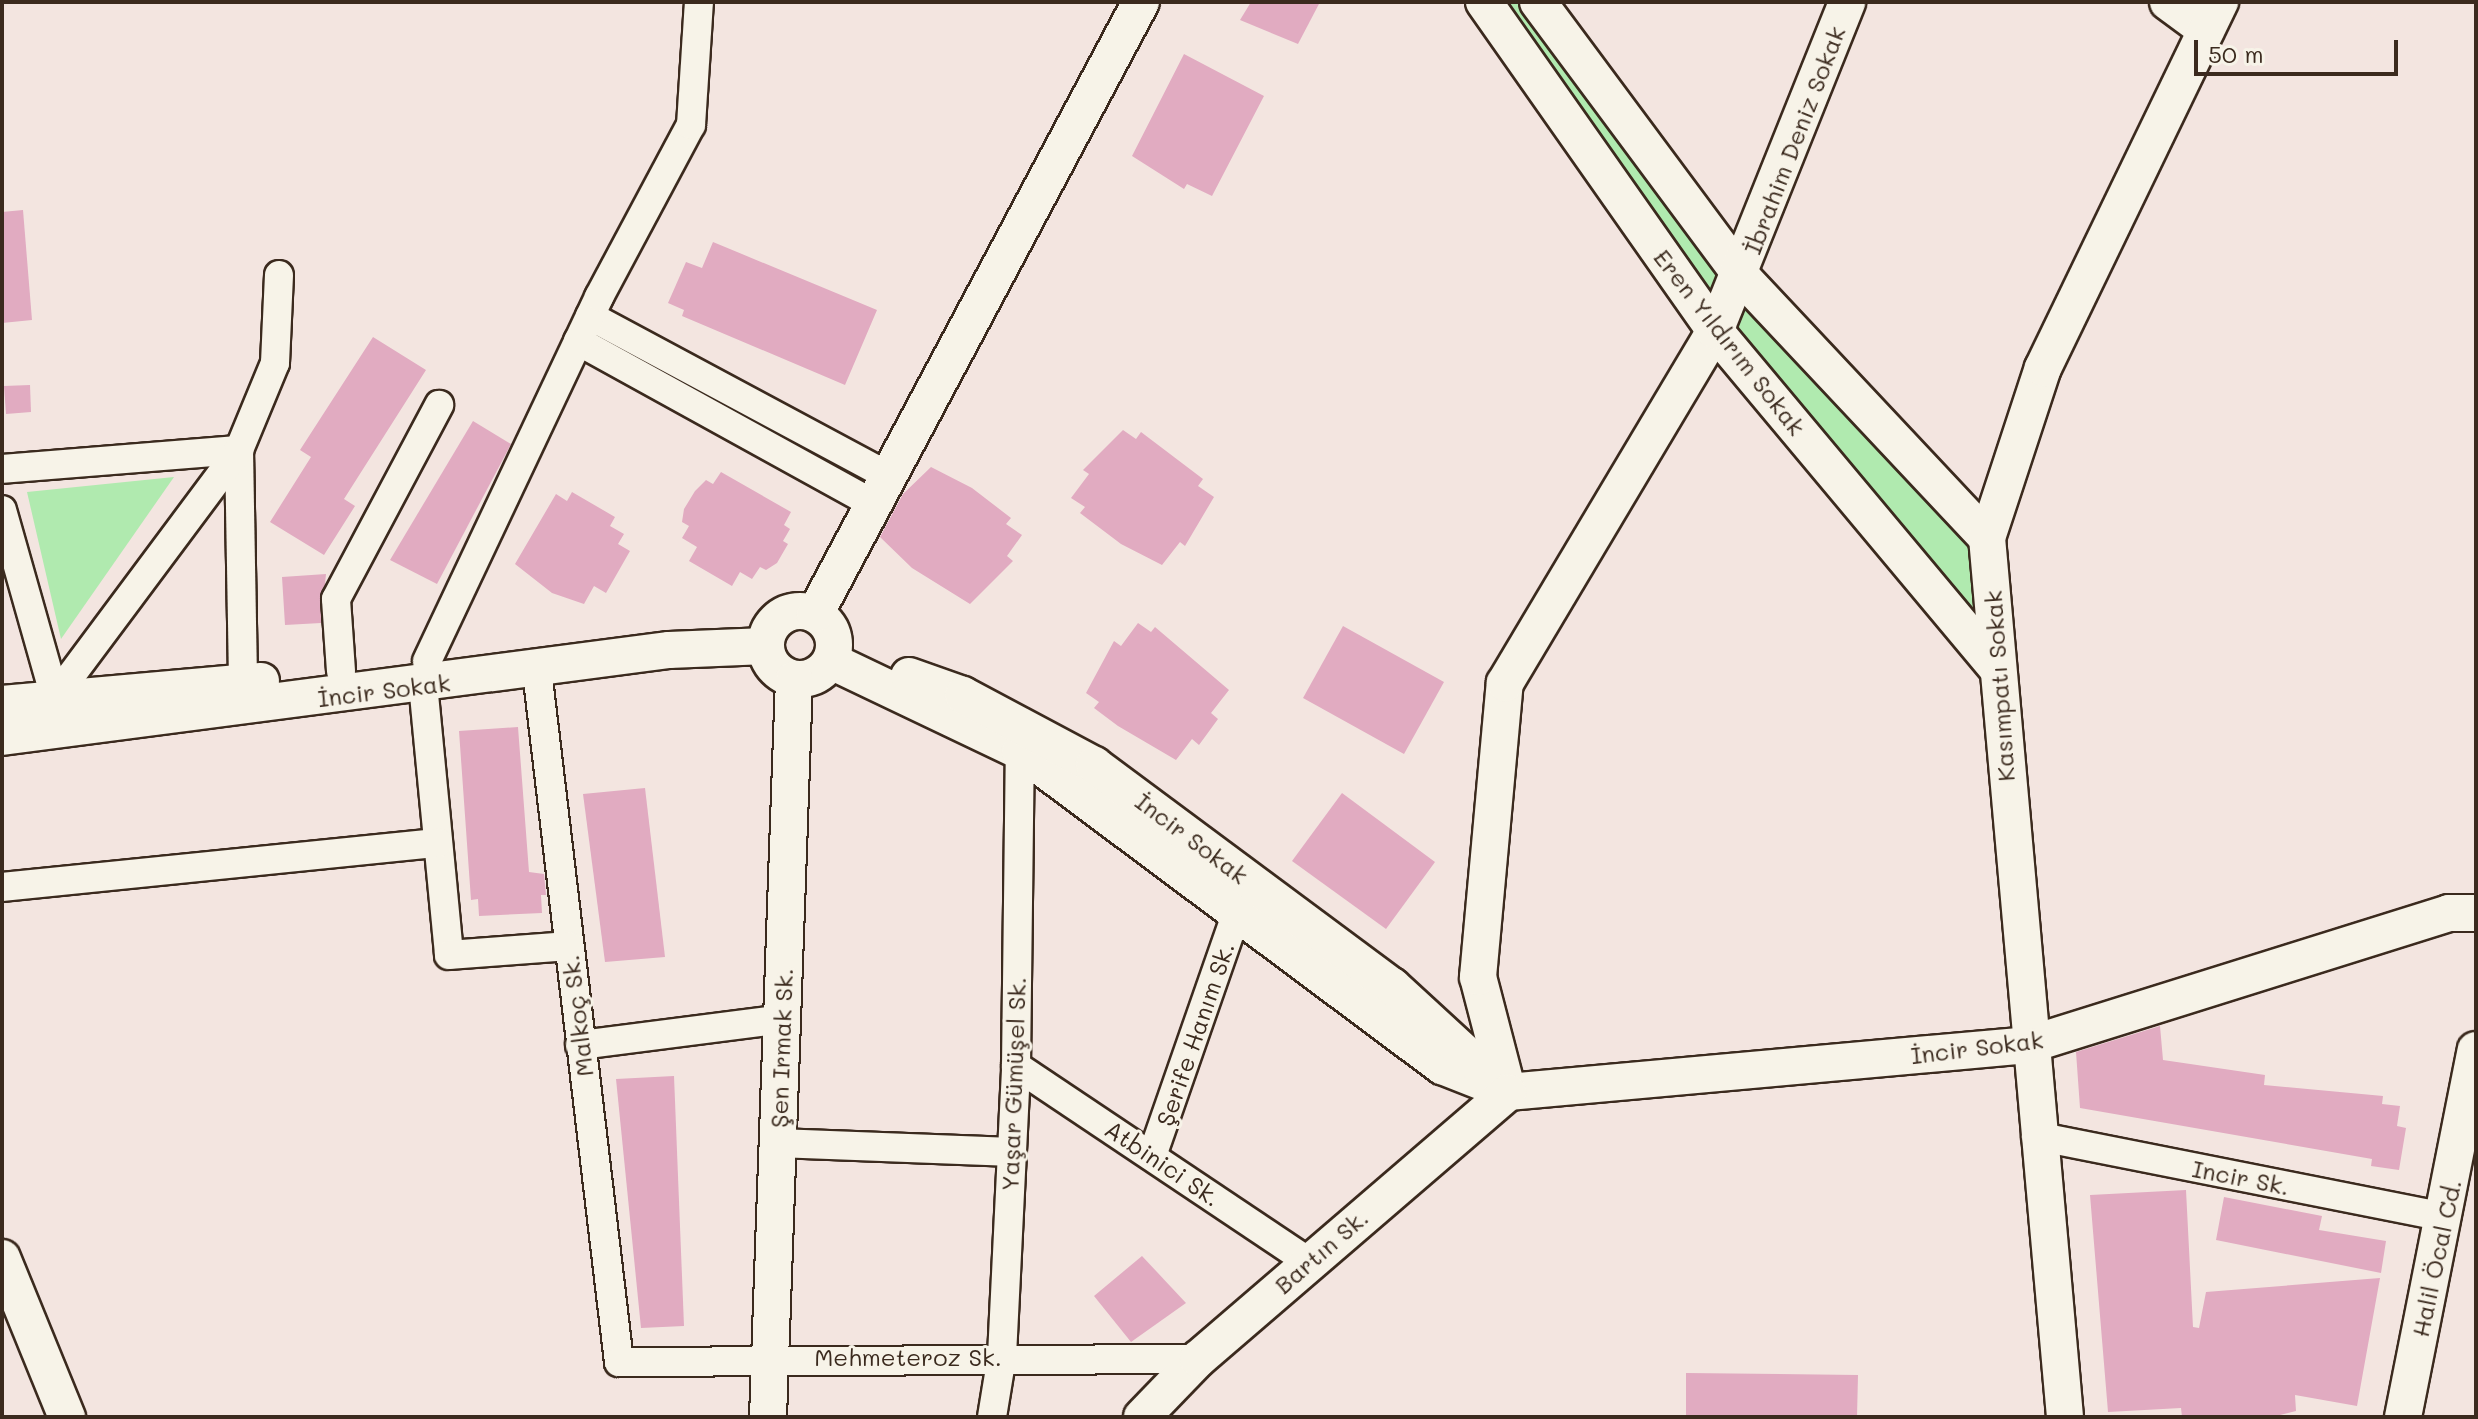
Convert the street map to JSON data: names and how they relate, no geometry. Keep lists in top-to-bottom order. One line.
{"streets":{"main road":["İbrahim Deniz Sokak","Eren Yıldırım Sokak","Kasımpatı Sokak","İncir Sokak","Şen Irmak Sk.","Bartın Sk.","Halil Öcal Cd."],"street":["Malkoç Sk.","Şerife Hanım Sk.","Yaşar Gümüşel Sk.","Atbinici Sk.","Incir Sk.","Mehmeteroz Sk."]},"crossings":[["İbrahim Deniz Sokak","Eren Yıldırım Sokak"],["İbrahim Deniz Sokak","İncir Sokak"],["İbrahim Deniz Sokak","Bartın Sk."],["Eren Yıldırım Sokak","Kasımpatı Sokak"],["Kasımpatı Sokak","İncir Sokak"],["Kasımpatı Sokak","Incir Sk."],["İncir Sokak","Malkoç Sk."],["İncir Sokak","Şerife Hanım Sk."],["İncir Sokak","Şen Irmak Sk."],["İncir Sokak","Yaşar Gümüşel Sk."],["İncir Sokak","Bartın Sk."],["Malkoç Sk.","Mehmeteroz Sk."],["Şerife Hanım Sk.","Atbinici Sk."],["Şen Irmak Sk.","Mehmeteroz Sk."],["Yaşar Gümüşel Sk.","Atbinici Sk."],["Yaşar Gümüşel Sk.","Mehmeteroz Sk."],["Atbinici Sk.","Bartın Sk."],["Incir Sk.","Halil Öcal Cd."],["Bartın Sk.","Mehmeteroz Sk."]],"scale_bar":"50 m"}
